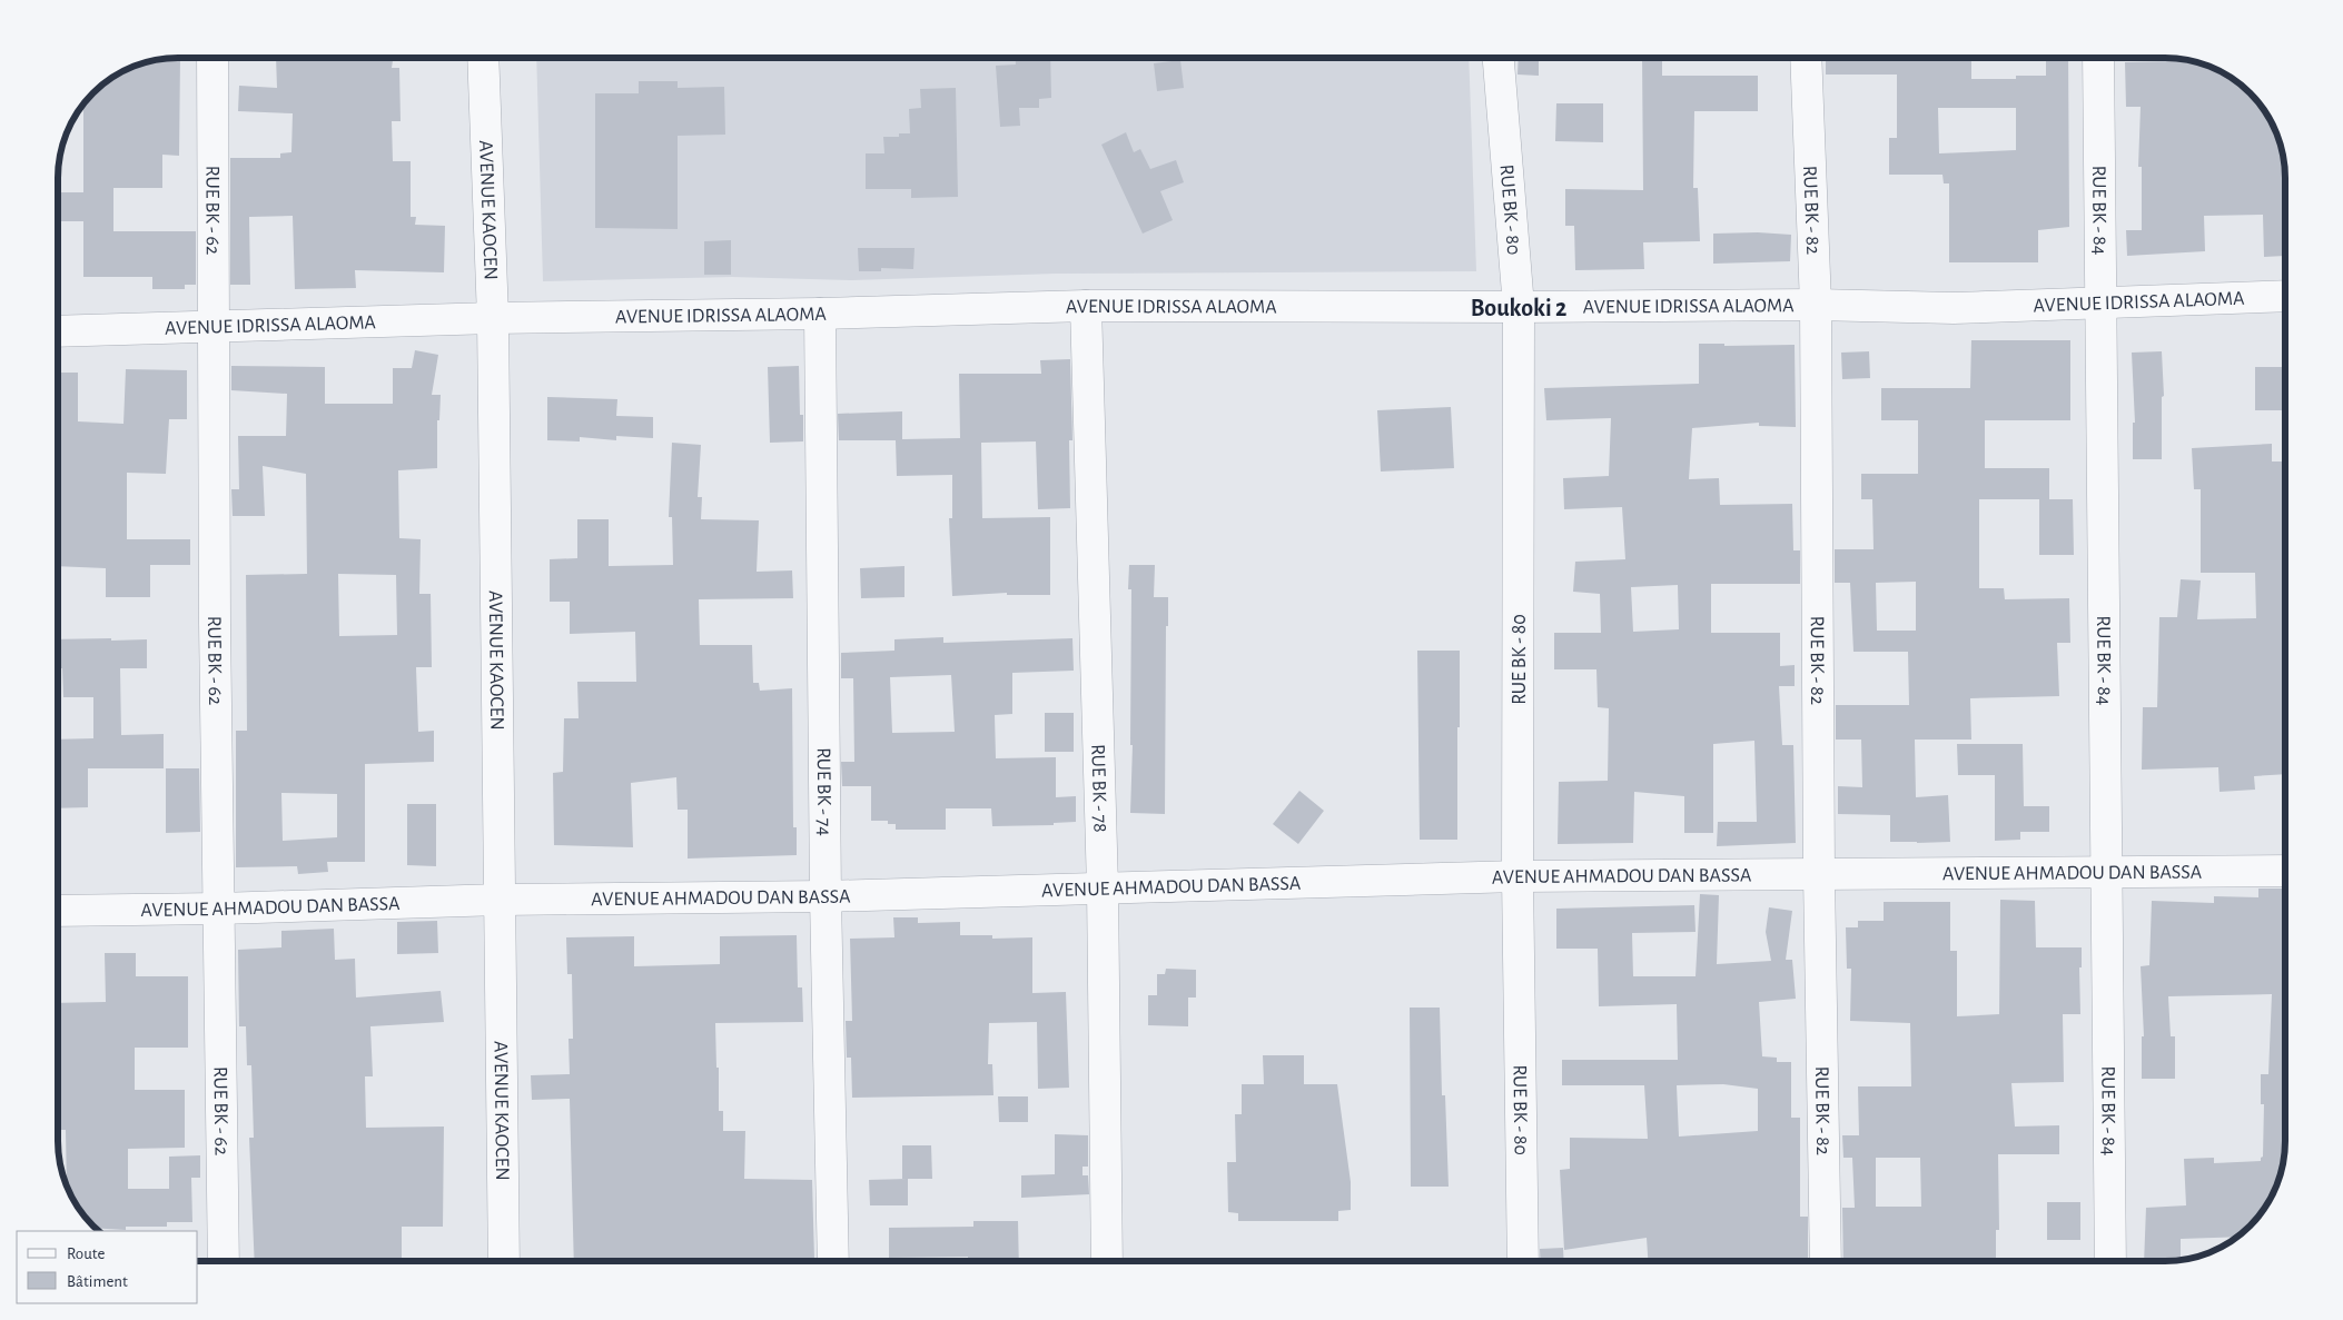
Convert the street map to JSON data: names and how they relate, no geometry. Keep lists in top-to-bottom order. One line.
{"streets":{"street":["RUE BK - 80","RUE BK - 62","AVENUE KAOCEN","RUE BK - 82","RUE BK - 84","AVENUE IDRISSA ALAOMA","RUE BK - 78","RUE BK - 74","AVENUE AHMADOU DAN BASSA"]},"crossings":[["RUE BK - 80","AVENUE IDRISSA ALAOMA"],["RUE BK - 80","AVENUE AHMADOU DAN BASSA"],["RUE BK - 62","AVENUE IDRISSA ALAOMA"],["RUE BK - 62","AVENUE AHMADOU DAN BASSA"],["AVENUE KAOCEN","AVENUE IDRISSA ALAOMA"],["AVENUE KAOCEN","AVENUE AHMADOU DAN BASSA"],["RUE BK - 82","AVENUE IDRISSA ALAOMA"],["RUE BK - 82","AVENUE AHMADOU DAN BASSA"],["RUE BK - 84","AVENUE IDRISSA ALAOMA"],["RUE BK - 84","AVENUE AHMADOU DAN BASSA"],["AVENUE IDRISSA ALAOMA","RUE BK - 78"],["AVENUE IDRISSA ALAOMA","RUE BK - 74"],["RUE BK - 78","AVENUE AHMADOU DAN BASSA"],["RUE BK - 74","AVENUE AHMADOU DAN BASSA"]],"districts":["Boukoki 2"],"legend":["Route","Bâtiment"]}
